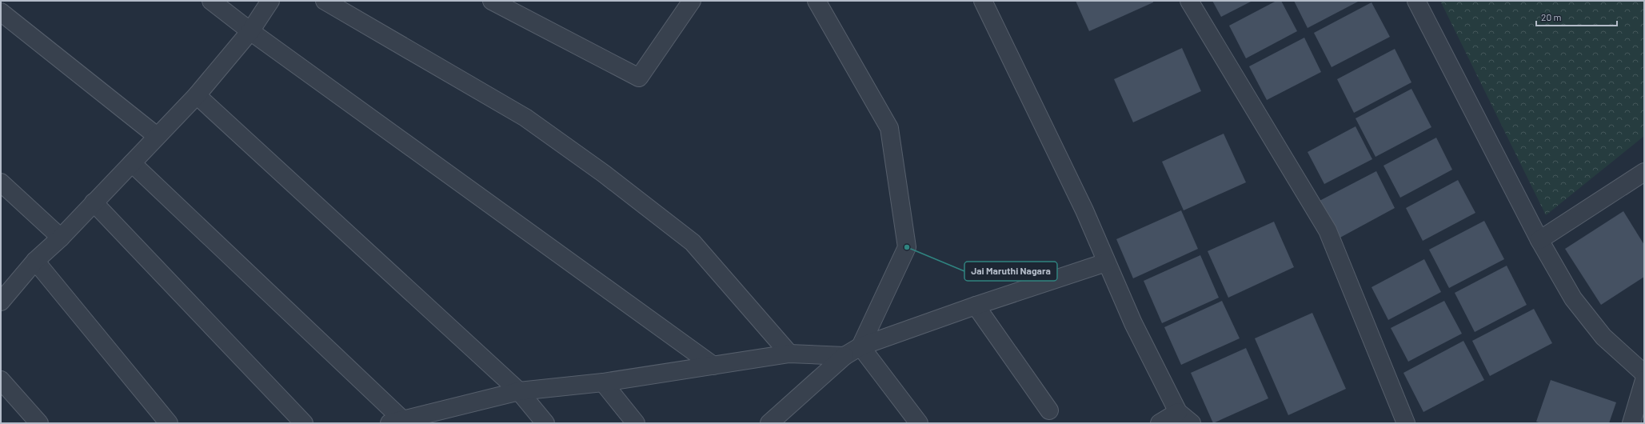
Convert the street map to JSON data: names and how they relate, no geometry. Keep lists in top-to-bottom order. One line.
{"places":["Jai Maruthi Nagara"],"scale_bar":"20 m"}
